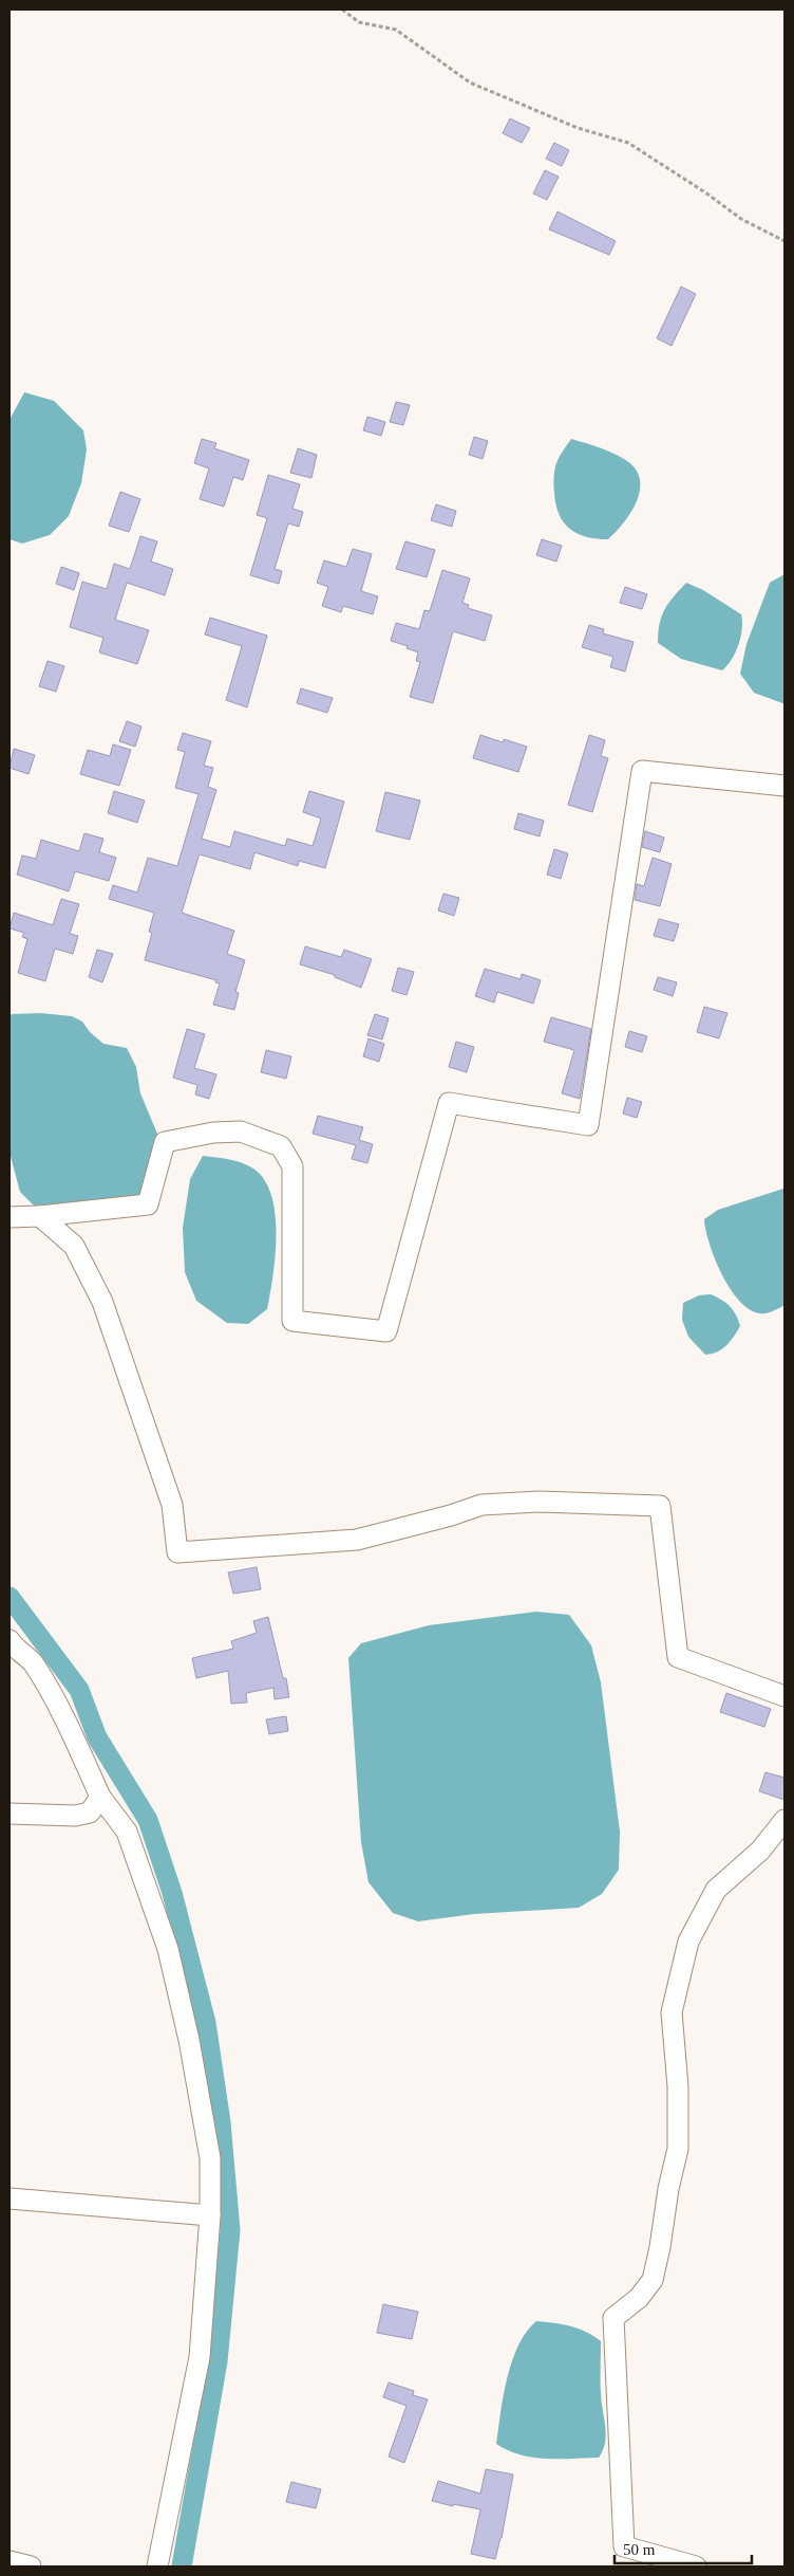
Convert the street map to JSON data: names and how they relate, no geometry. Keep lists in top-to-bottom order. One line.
{"scale_bar":"50 m"}
